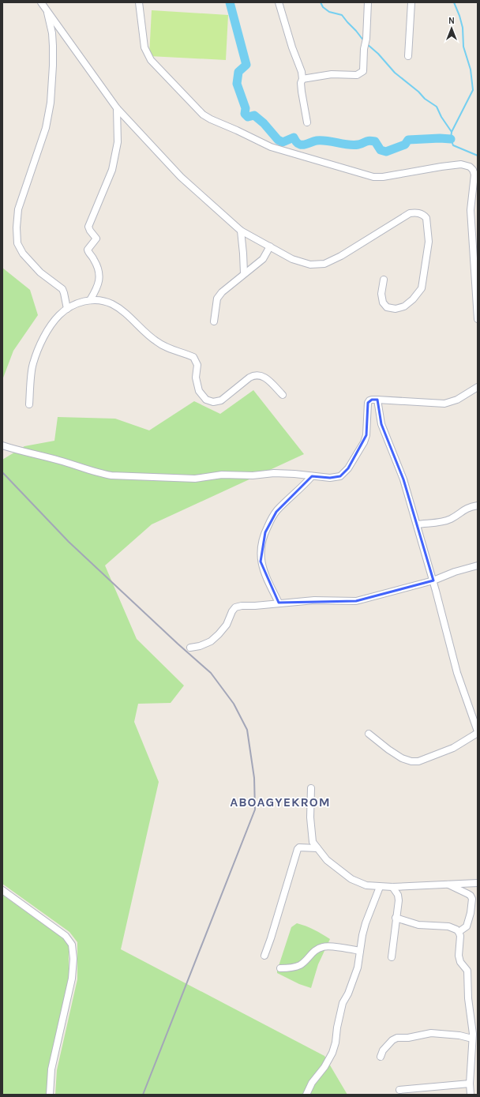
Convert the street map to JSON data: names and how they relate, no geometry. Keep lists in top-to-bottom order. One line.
{"districts":["ABOAGYEKROM"],"north":"top"}
